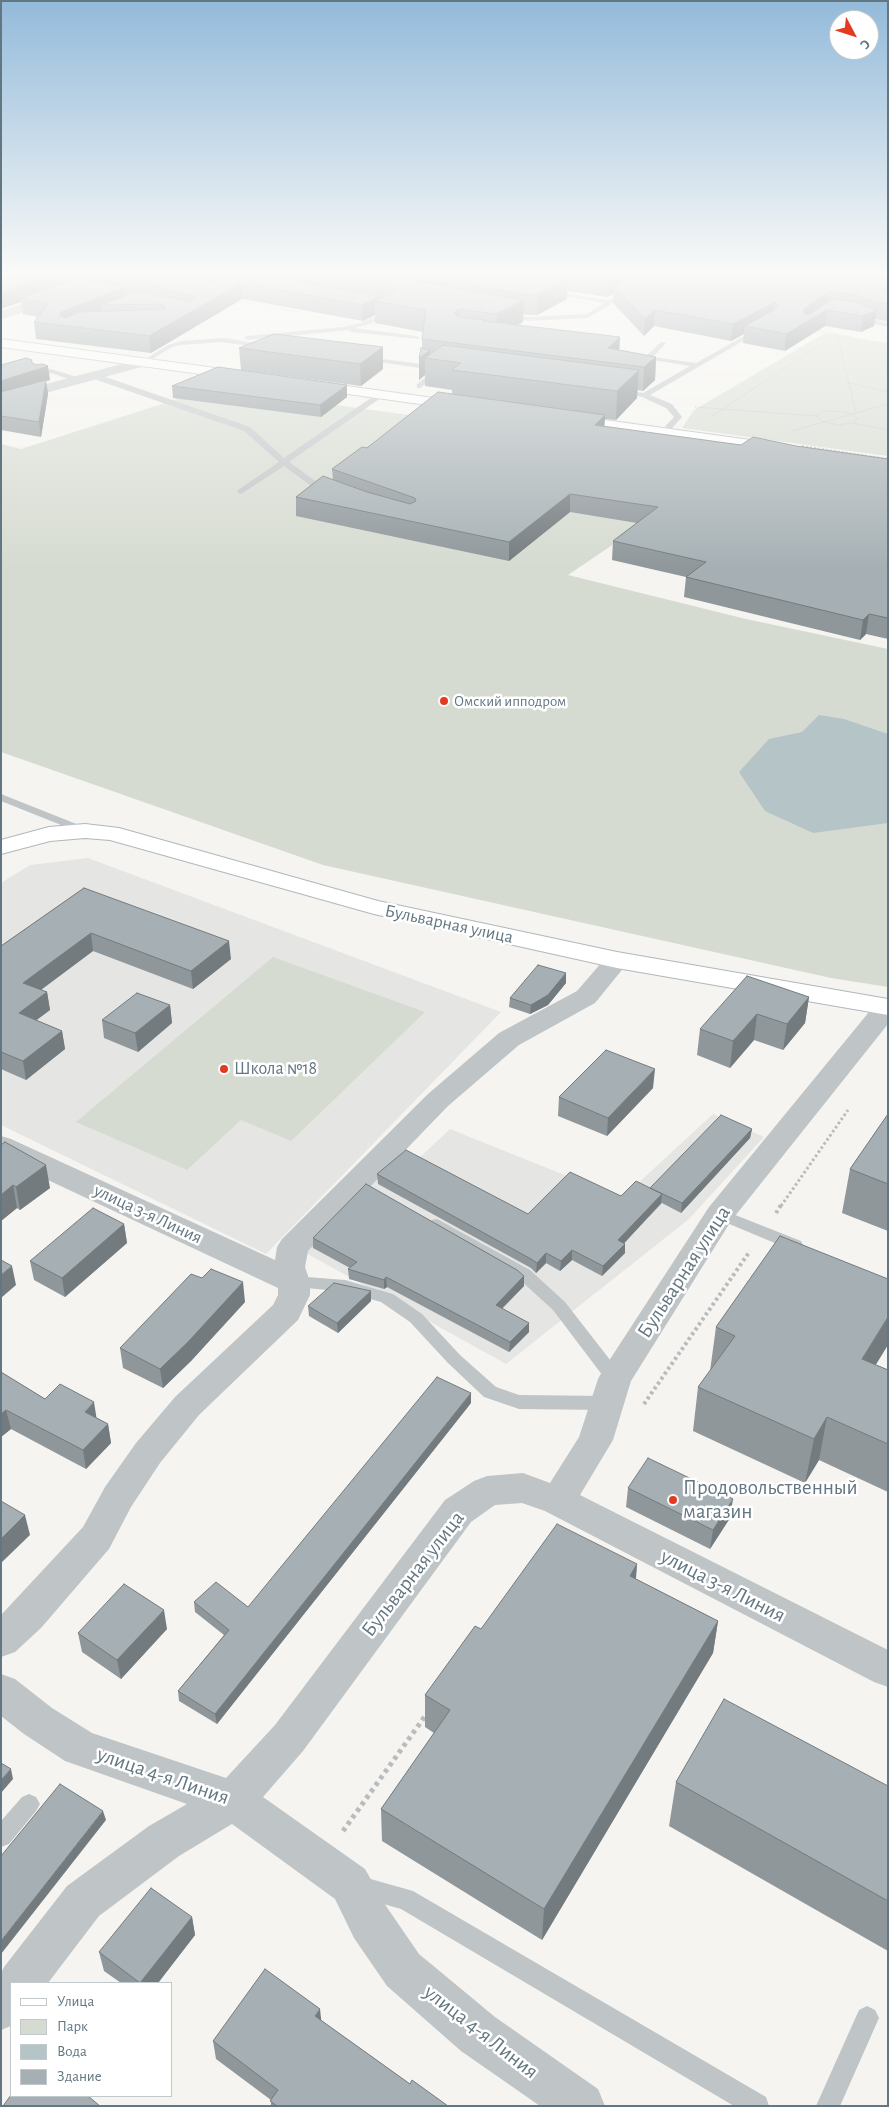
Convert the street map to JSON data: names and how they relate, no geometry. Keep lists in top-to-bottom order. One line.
{"streets":{"main road":["Бульварная улица"],"street":["улица 3-я Линия","улица 4-я Линия"]},"crossings":[["Бульварная улица","улица 3-я Линия"],["Бульварная улица","улица 4-я Линия"]],"places":["Омский ипподром","Школа №18","Продовольственный магазин"],"legend":["Улица","Парк","Вода","Здание"],"north":"bottom right"}
